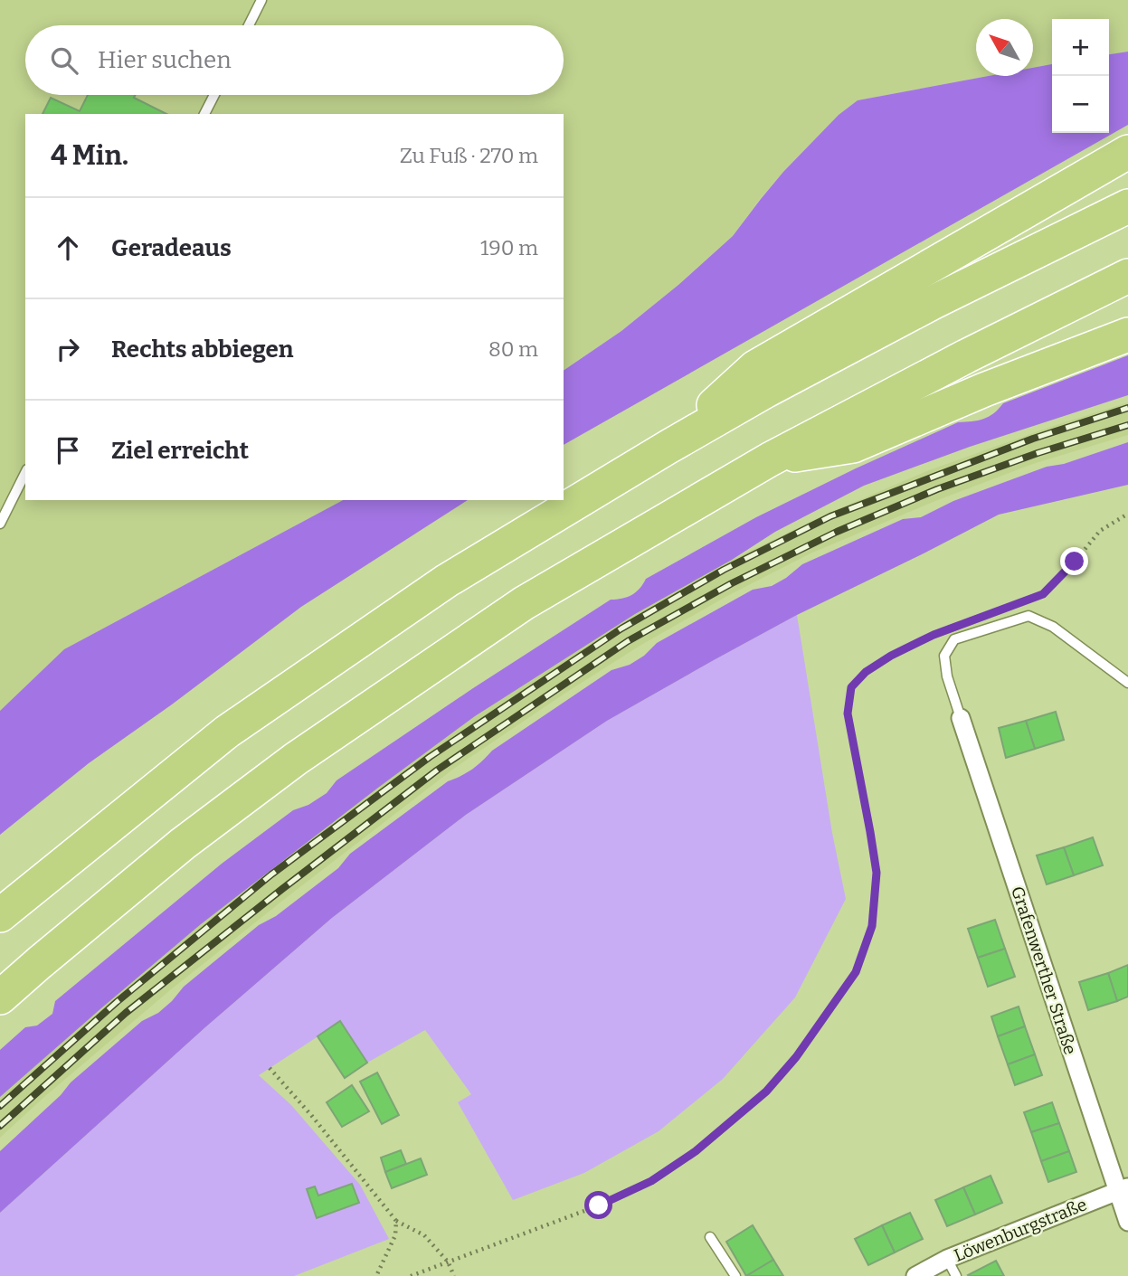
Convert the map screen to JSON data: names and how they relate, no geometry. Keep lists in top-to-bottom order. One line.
{"streets":{"street":["Grafenwerther Straße","Löwenburgstraße"]},"crossings":[["Grafenwerther Straße","Löwenburgstraße"]],"north":"top left","page":{"map_buttons":["+","−"],"search":"Hier suchen","heading":["4 Min.","Zu Fuß · 270 m"],"list":[["Geradeaus","190 m"],["Rechts abbiegen","80 m"],"Ziel erreicht"]}}
